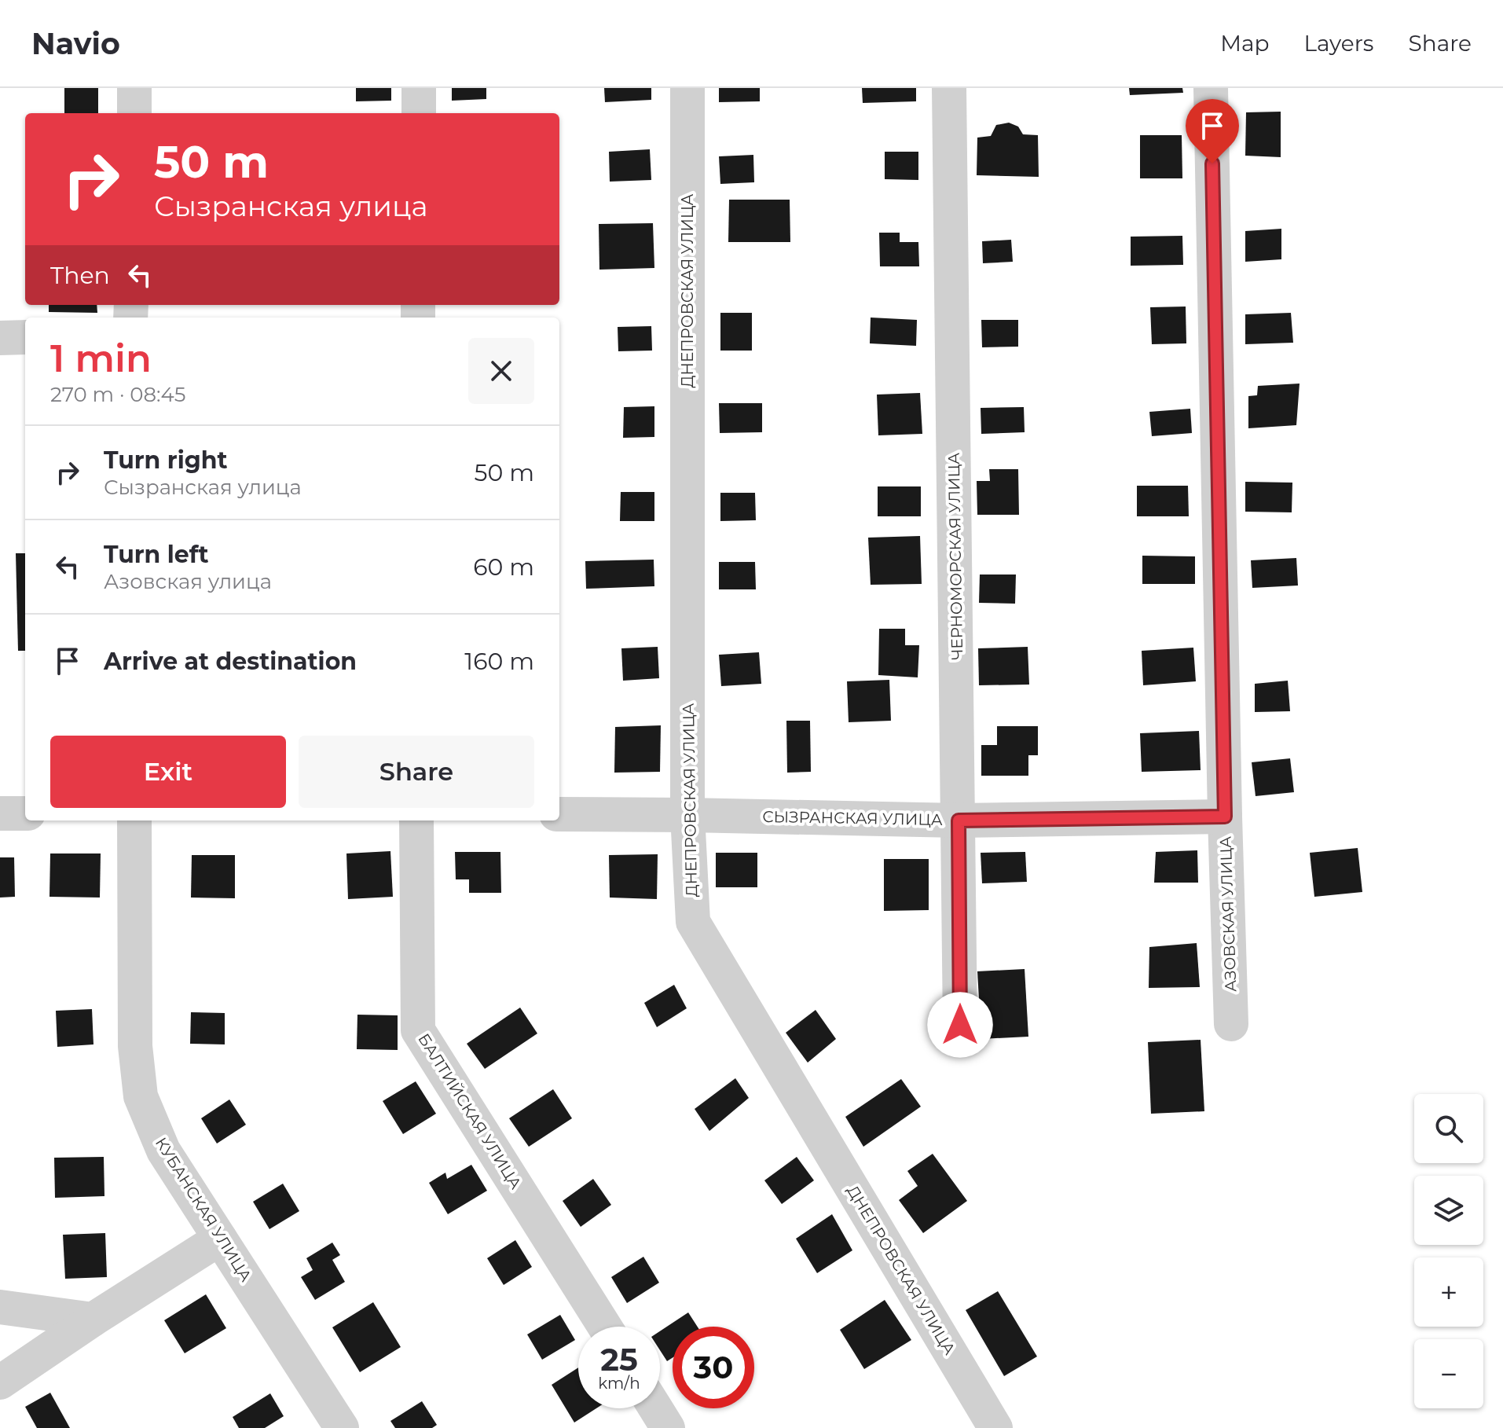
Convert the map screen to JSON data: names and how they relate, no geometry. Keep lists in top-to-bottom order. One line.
{"streets":{"street":["ДНЕПРОВСКАЯ УЛИЦА","ЧЕРНОМОРСКАЯ УЛИЦА","СЫЗРАНСКАЯ УЛИЦА","АЗОВСКАЯ УЛИЦА","БАЛТИЙСКАЯ УЛИЦА","КУБАНСКАЯ УЛИЦА"]},"crossings":[["ДНЕПРОВСКАЯ УЛИЦА","СЫЗРАНСКАЯ УЛИЦА"],["ЧЕРНОМОРСКАЯ УЛИЦА","СЫЗРАНСКАЯ УЛИЦА"],["СЫЗРАНСКАЯ УЛИЦА","АЗОВСКАЯ УЛИЦА"]],"page":{"header":"Navio","nav":["Map","Layers","Share"],"turn":["50 m","Сызранская улица"],"then":"Then","heading":["1 min","270 m · 08:45"],"list":[{"name":"Turn right","note":"Сызранская улица","value":"50 m"},{"name":"Turn left","note":"Азовская улица","value":"60 m"},{"name":"Arrive at destination","value":"160 m"}],"buttons":["Exit","Share"],"map_buttons":["+","−"],"speed":"25 km/h","limit":"30"}}
